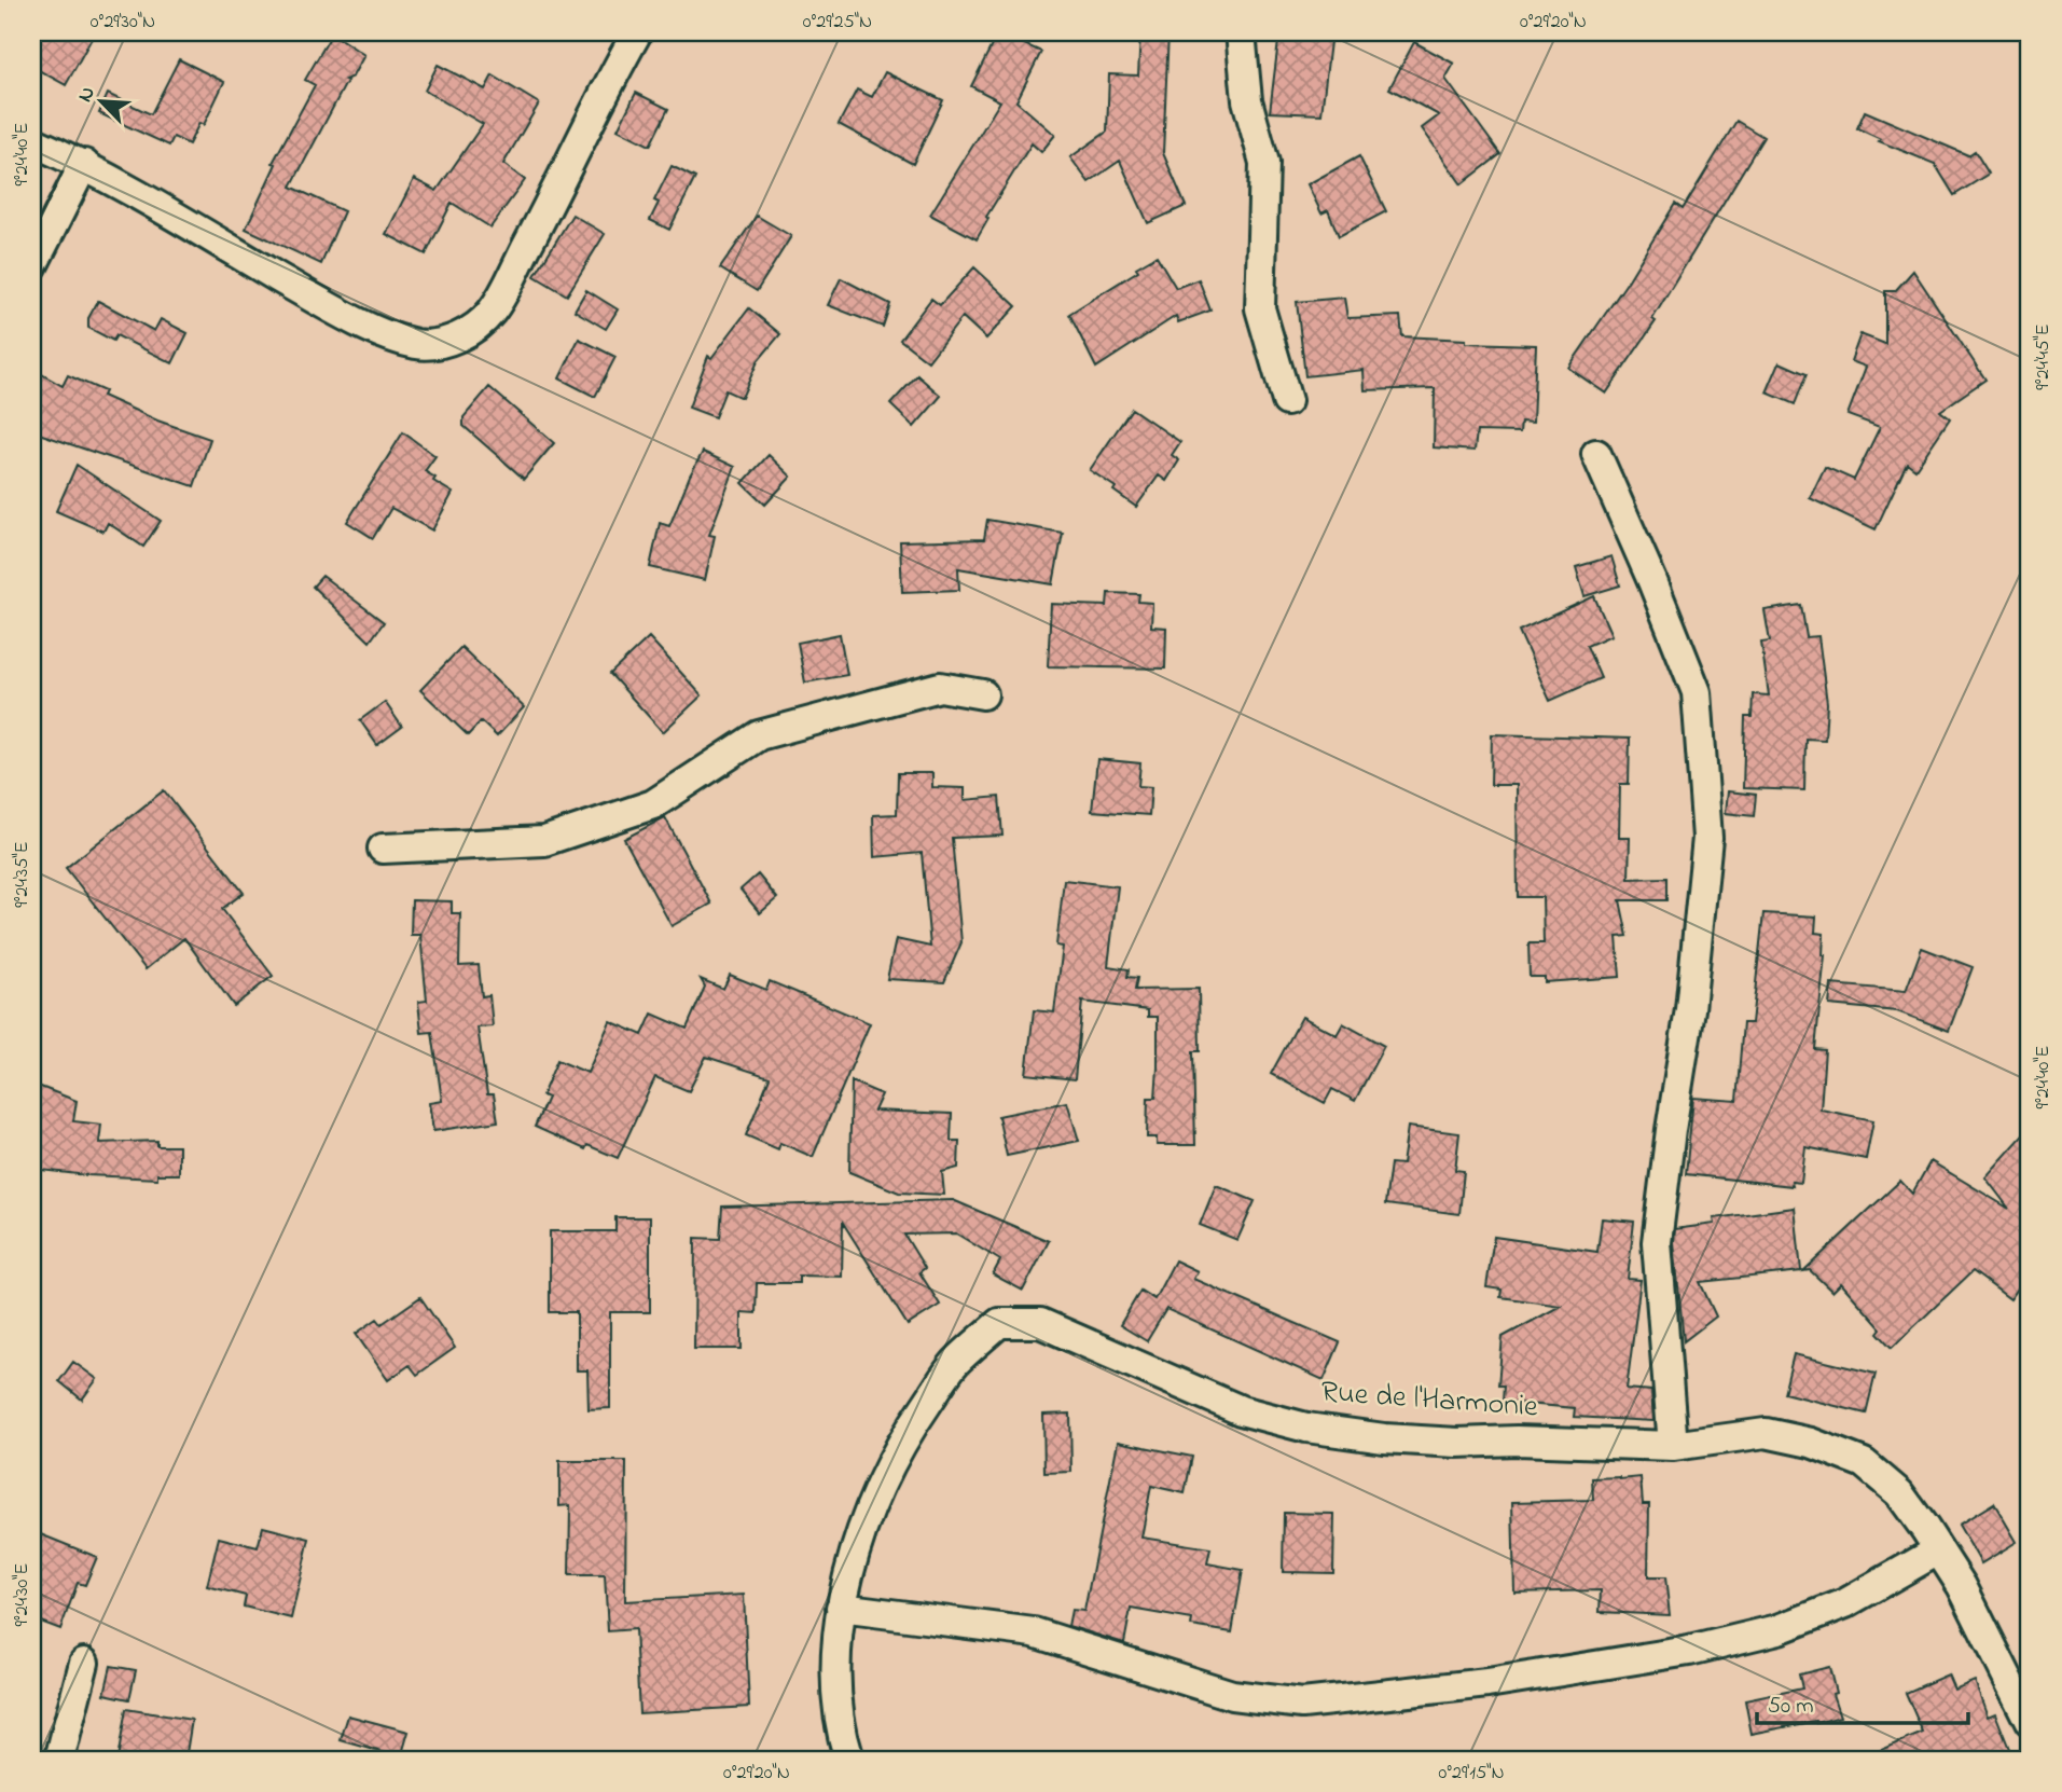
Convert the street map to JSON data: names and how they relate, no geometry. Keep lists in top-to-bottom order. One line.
{"streets":{"street":["Rue de l'Harmonie"]},"scale_bar":"50 m","north":"top left","coordinates":["0°29'30\"N","0°29'25\"N","0°29'20\"N","9°24'40\"E","9°24'45\"E","9°24'35\"E","9°24'30\"E","0°29'15\"N"]}
